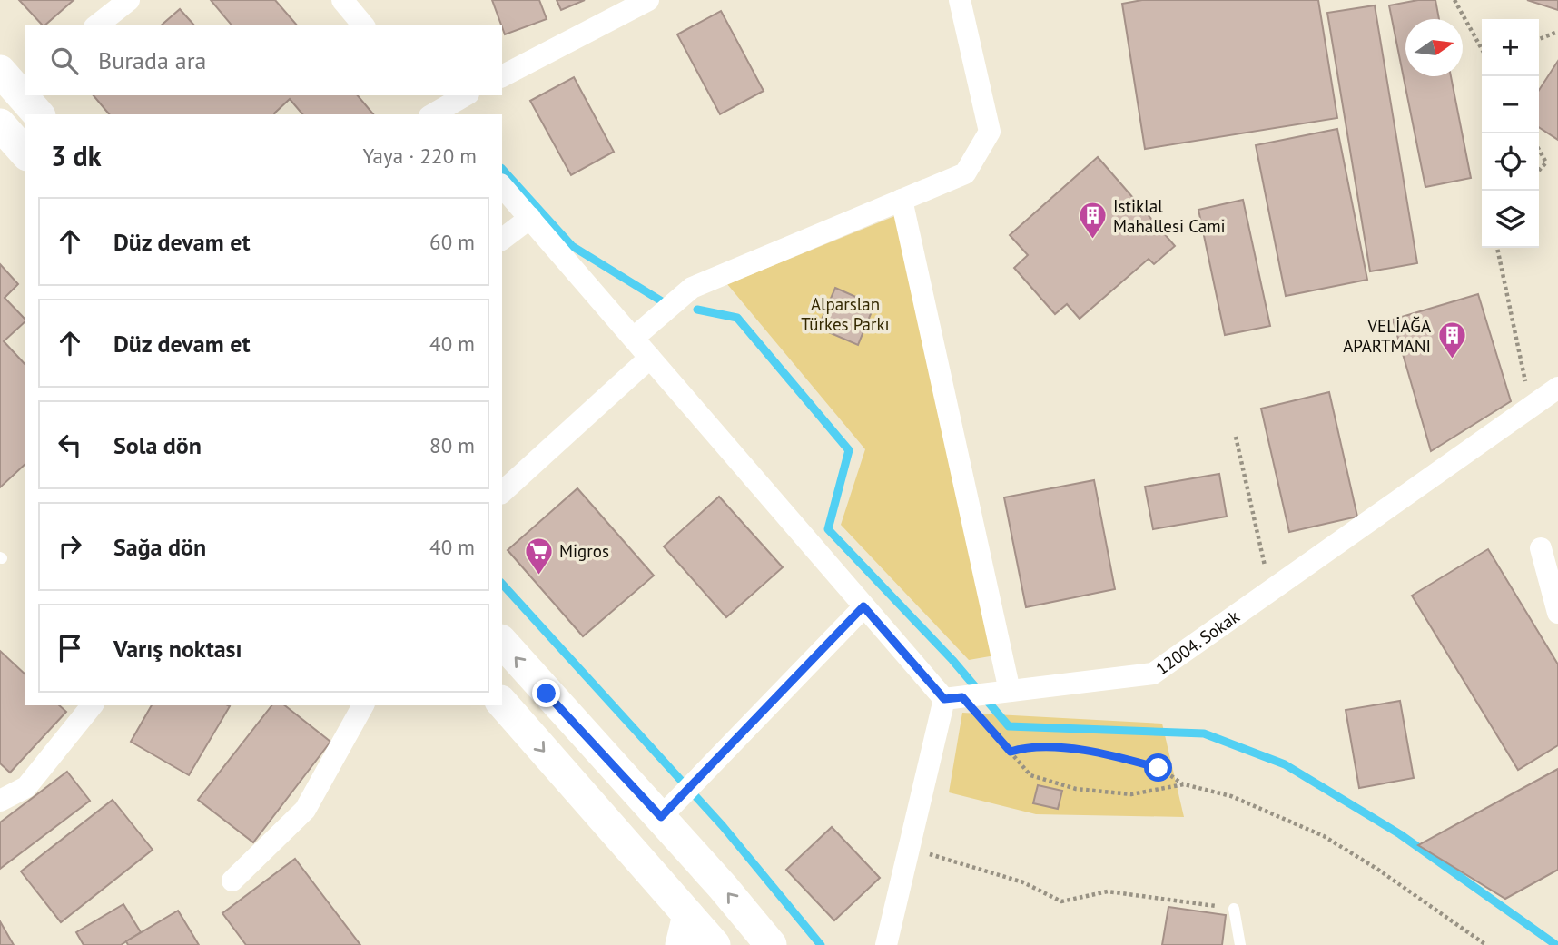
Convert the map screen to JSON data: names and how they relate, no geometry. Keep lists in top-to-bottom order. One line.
{"streets":{"street":["12004. Sokak"]},"parks":["Alparslan Türkes Parkı"],"places":{"building":["Istiklal Mahallesi Cami","VELİAĞA APARTMANI"],"supermarket":["Migros"]},"north":"right","page":{"map_buttons":["+","−"],"search":"Burada ara","heading":["3 dk","Yaya · 220 m"],"list":[["Düz devam et","60 m"],["Düz devam et","40 m"],["Sola dön","80 m"],["Sağa dön","40 m"],"Varış noktası"]}}
